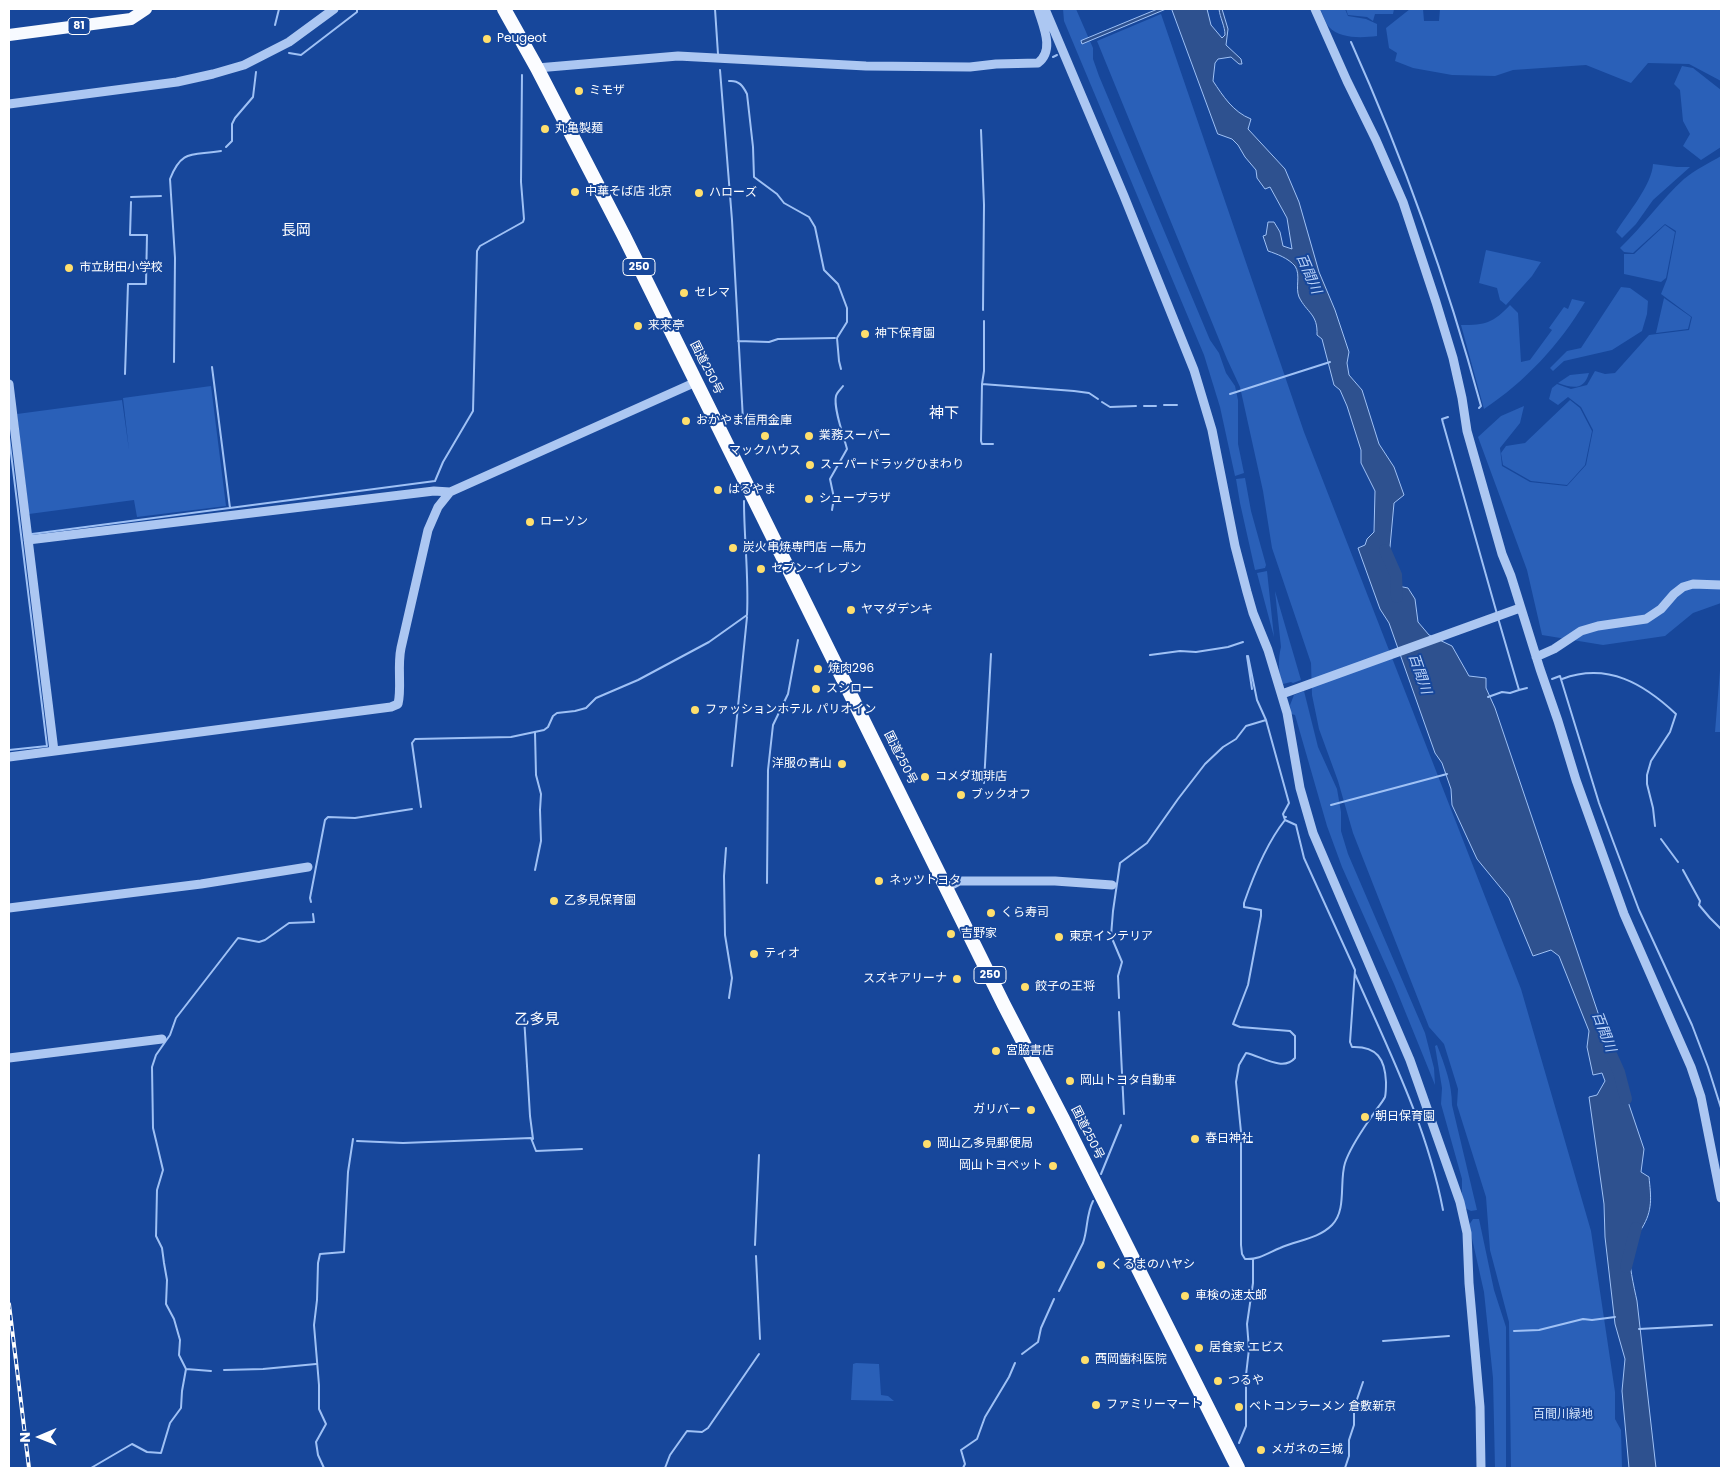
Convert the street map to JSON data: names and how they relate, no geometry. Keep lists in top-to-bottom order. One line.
{"streets":{"highway":["250","国道250号"],"main road":["81"]},"districts":["長岡","神下","乙多見"],"water":["百間川"],"parks":["百間川緑地"],"places":["Peugeot","ミモザ","丸亀製麺","中華そば店 北京","ハローズ","市立財田小学校","セレマ","来来亭","神下保育園","おかやま信用金庫","マックハウス","業務スーパー","スーパードラッグひまわり","はるやま","シュープラザ","ローソン","炭火串焼専門店 一馬力","セブン-イレブン","ヤマダデンキ","焼肉296","スシロー","ファッションホテル パリオイン","洋服の青山","コメダ珈琲店","ブックオフ","ネッツトヨタ","乙多見保育園","くら寿司","吉野家","東京インテリア","ティオ","スズキアリーナ","餃子の王将","宮脇書店","岡山トヨタ自動車","ガリバー","朝日保育園","春日神社","岡山乙多見郵便局","岡山トヨペット","くるまのハヤシ","車検の速太郎","居食家 エビス","西岡歯科医院","つるや","ファミリーマート","ベトコンラーメン 倉敷新京","メガネの三城"],"north":"left"}
